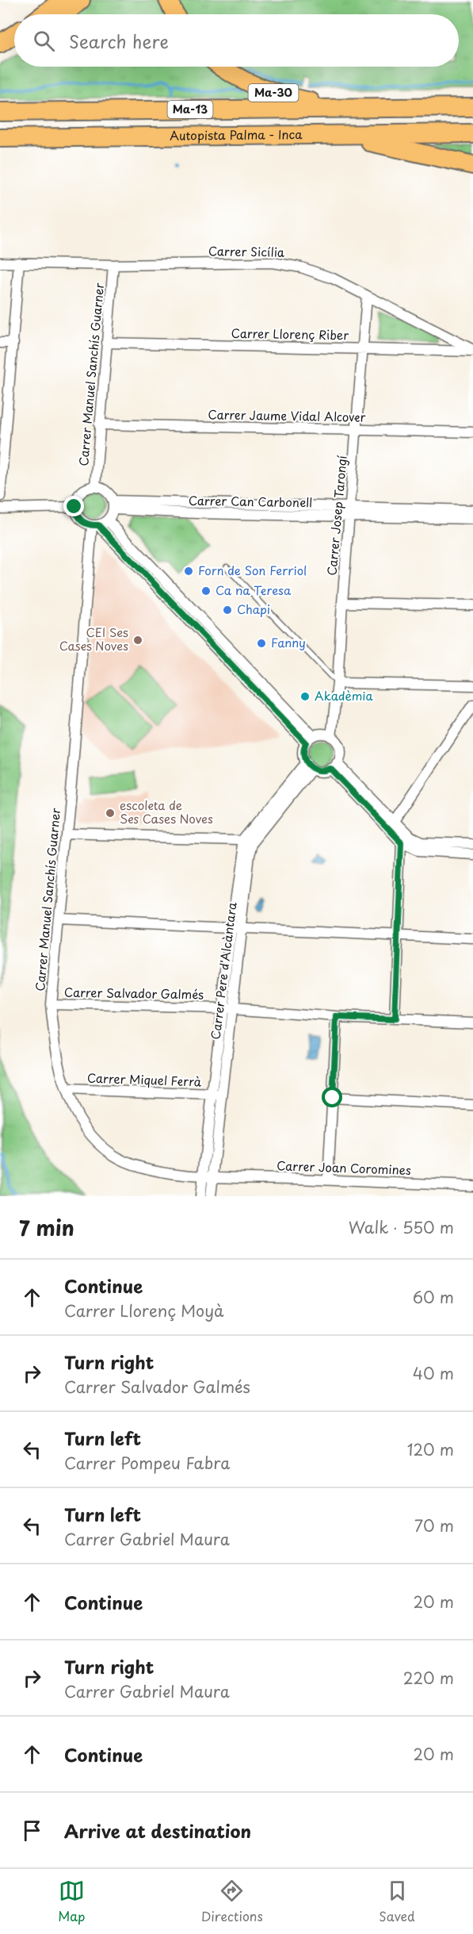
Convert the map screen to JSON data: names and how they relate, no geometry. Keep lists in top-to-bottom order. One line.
{"streets":{"highway":["Ma-30","Ma-13","Autopista Palma - Inca"],"street":["Carrer Sicília","Carrer Llorenç Riber","Carrer Manuel Sanchís Guarner","Carrer Jaume Vidal Alcover","Carrer Can Carbonell","Carrer Josep Tarongí","Carrer Pere d'Alcàntara","Carrer Salvador Galmés","Carrer Miquel Ferrà","Carrer Joan Coromines"]},"crossings":[["Ma-30","Ma-13"],["Carrer Sicília","Carrer Llorenç Riber"],["Carrer Sicília","Carrer Manuel Sanchís Guarner"],["Carrer Sicília","Carrer Josep Tarongí"],["Carrer Llorenç Riber","Carrer Manuel Sanchís Guarner"],["Carrer Llorenç Riber","Carrer Josep Tarongí"],["Carrer Manuel Sanchís Guarner","Carrer Jaume Vidal Alcover"],["Carrer Manuel Sanchís Guarner","Carrer Can Carbonell"],["Carrer Manuel Sanchís Guarner","Carrer Pere d'Alcàntara"],["Carrer Manuel Sanchís Guarner","Carrer Salvador Galmés"],["Carrer Manuel Sanchís Guarner","Carrer Miquel Ferrà"],["Carrer Manuel Sanchís Guarner","Carrer Joan Coromines"],["Carrer Jaume Vidal Alcover","Carrer Josep Tarongí"],["Carrer Can Carbonell","Carrer Josep Tarongí"],["Carrer Pere d'Alcàntara","Carrer Salvador Galmés"],["Carrer Pere d'Alcàntara","Carrer Miquel Ferrà"],["Carrer Pere d'Alcàntara","Carrer Joan Coromines"]],"places":["Forn de Son Ferriol","Ca na Teresa","Chapi","CEI Ses Cases Noves","Fanny","Akadèmia","escoleta de Ses Cases Noves"],"page":{"search":"Search here","heading":["7 min","Walk · 550 m"],"list":[["Continue","Carrer Llorenç Moyà","60 m"],["Turn right","Carrer Salvador Galmés","40 m"],["Turn left","Carrer Pompeu Fabra","120 m"],["Turn left","Carrer Gabriel Maura","70 m"],["Continue","20 m"],["Turn right","Carrer Gabriel Maura","220 m"],["Continue","20 m"],"Arrive at destination"],"nav":["Map","Directions","Saved"]}}
